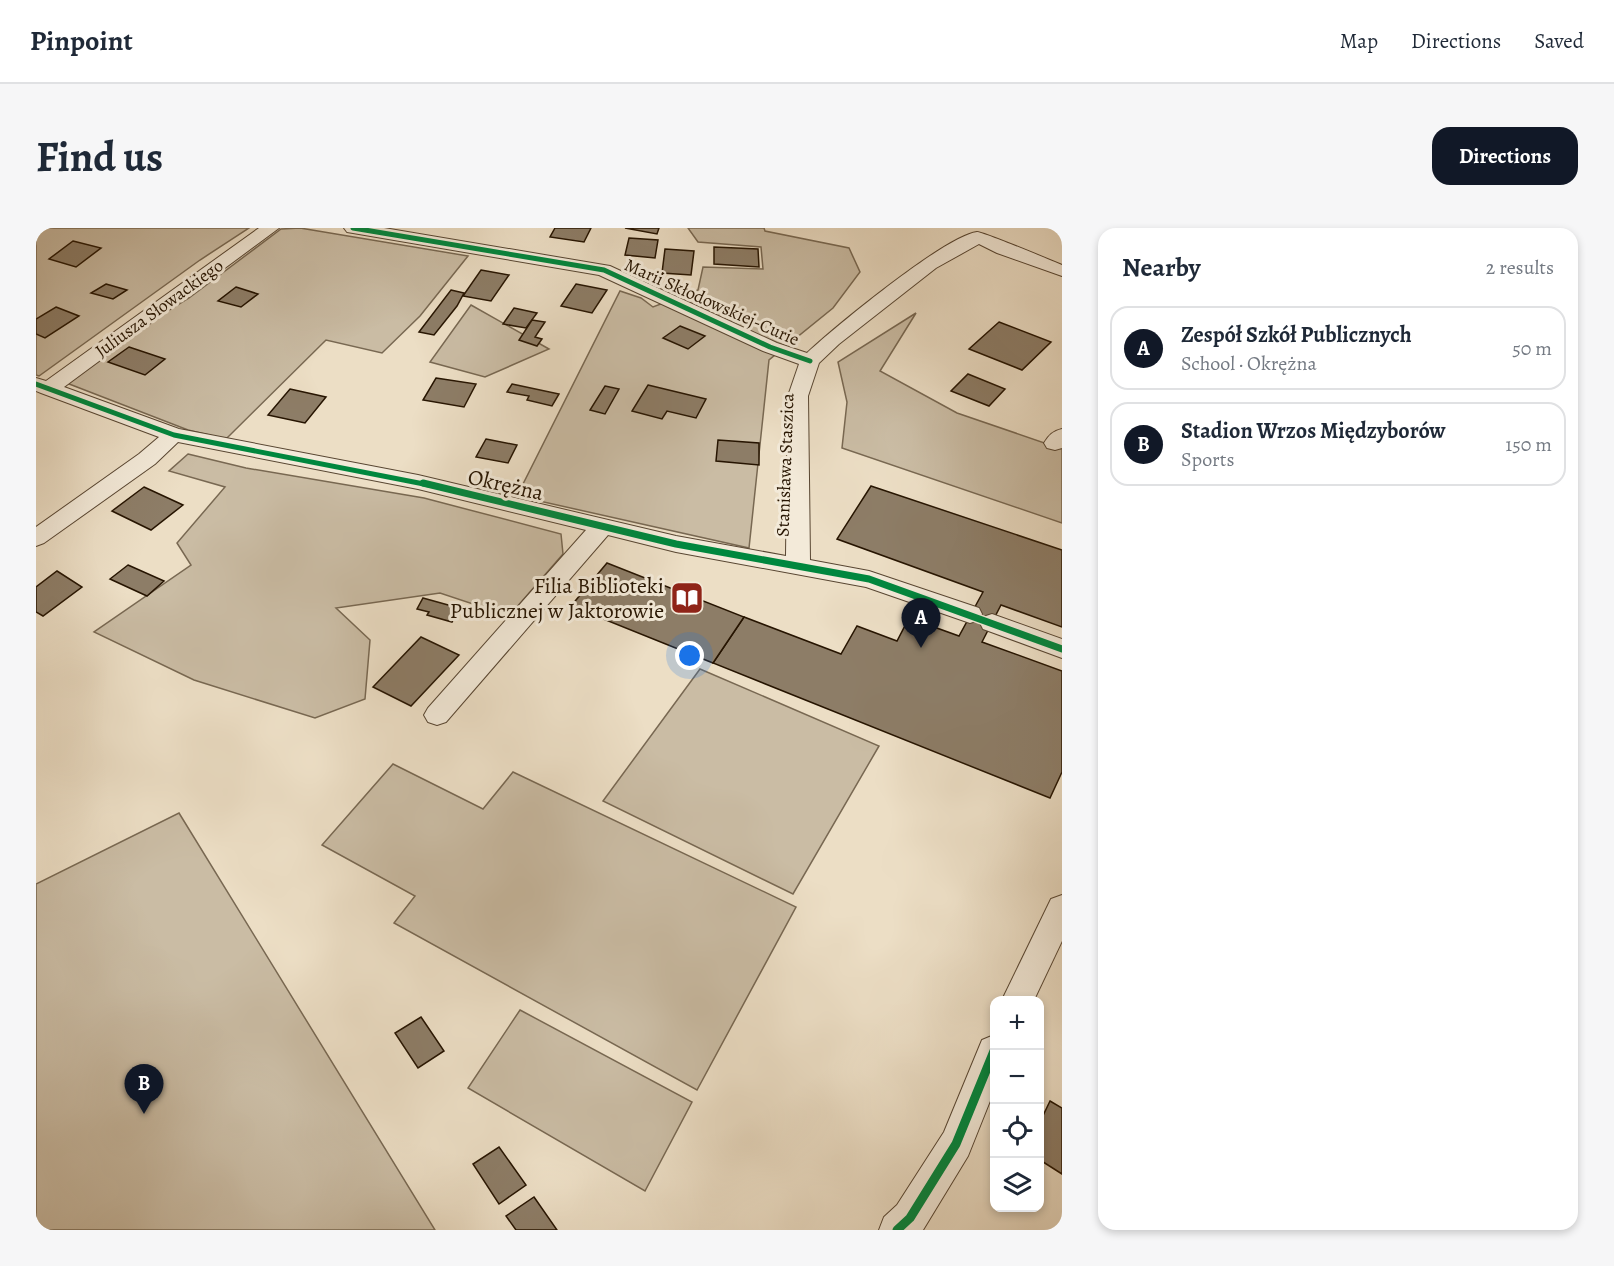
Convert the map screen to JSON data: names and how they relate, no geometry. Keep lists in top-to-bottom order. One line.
{"streets":{"street":["Marii Skłodowskiej-Curie","Juliusza Słowackiego","Stanisława Staszica","Okrężna"]},"crossings":[["Marii Skłodowskiej-Curie","Stanisława Staszica"],["Juliusza Słowackiego","Okrężna"],["Stanisława Staszica","Okrężna"]],"places":{"library":["Filia Biblioteki Publicznej w Jaktorowie"]},"page":{"header":"Pinpoint","nav":["Map","Directions","Saved"],"buttons":"Directions","title":"Find us","heading":["Nearby","2 results"],"list":[{"mark":"A","name":"Zespół Szkół Publicznych","note":"School · Okrężna","value":"50 m"},{"mark":"B","name":"Stadion Wrzos Międzyborów","note":"Sports","value":"150 m"}],"pins":["A","B"],"map_buttons":["+","−"]}}
